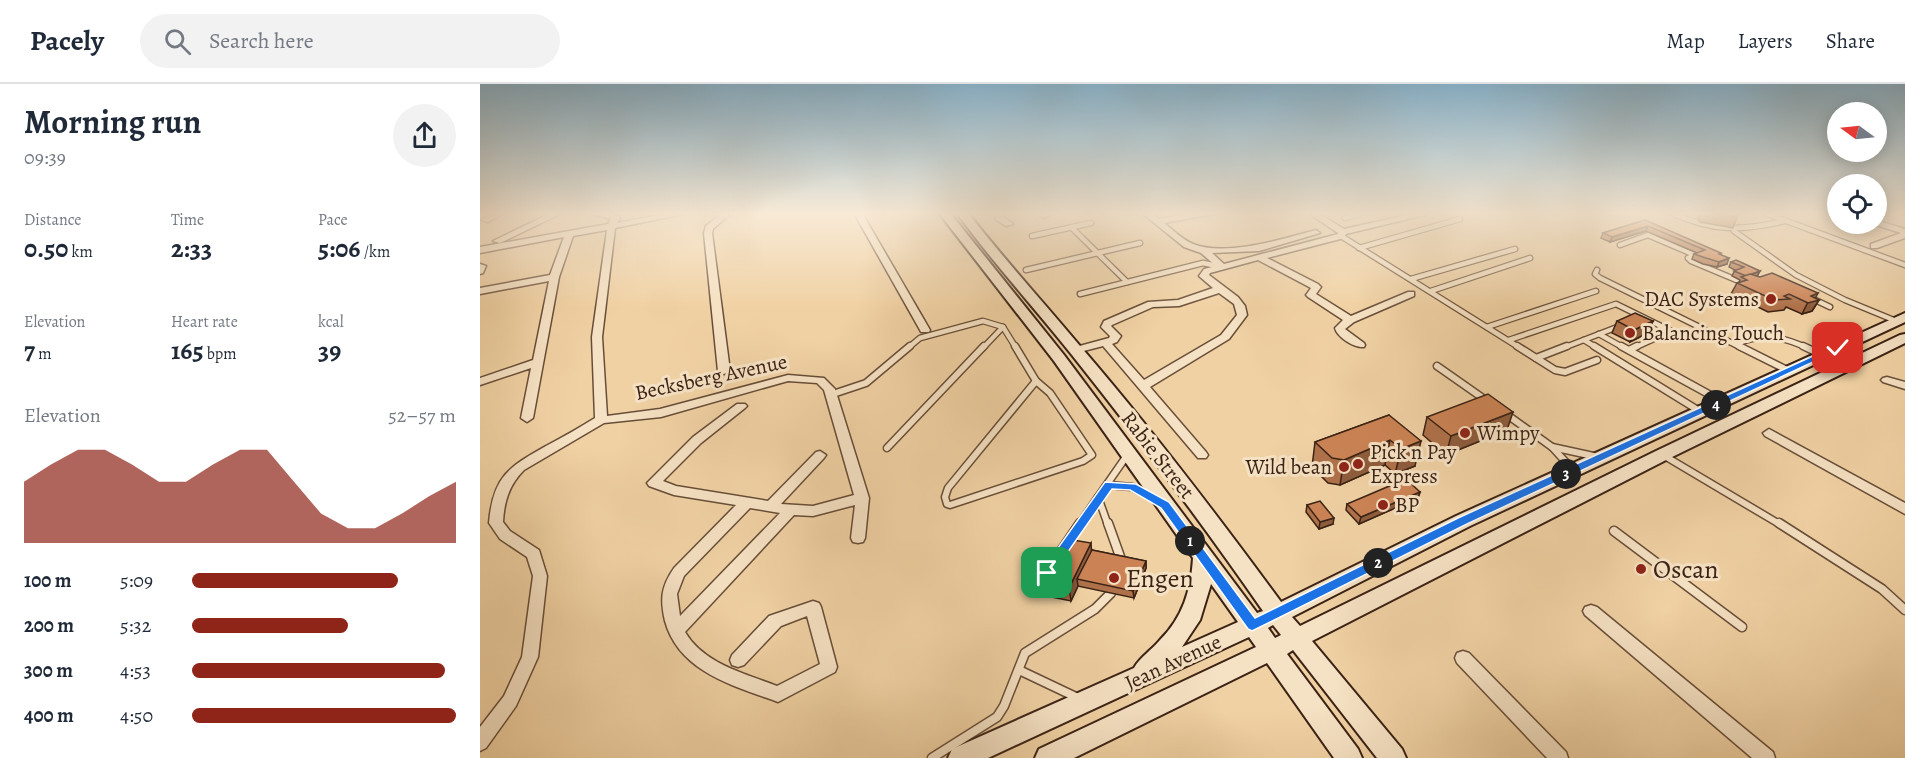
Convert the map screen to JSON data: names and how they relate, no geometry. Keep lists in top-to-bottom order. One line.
{"streets":{"main road":["Rabie Street","Jean Avenue"],"street":["Becksberg Avenue"]},"crossings":[["Rabie Street","Jean Avenue"]],"places":["DAC Systems","Balancing Touch","Wimpy","Pick n Pay Express","Wild bean","BP","Oscan","Engen"],"north":"left","page":{"header":"Pacely","search":"Search here","nav":["Map","Layers","Share"],"heading":["Morning run","09:39"],"stats":[["Distance","0.50 km"],["Time","2:33"],["Pace","5:06 /km"],["Elevation","7 m"],["Heart rate","165 bpm"],["kcal","39"]],"chart":["Elevation","52–57 m"],"pins":["4","3","1","2"],"list":[{"name":"100 m","note":"5:09"},{"name":"200 m","note":"5:32"},{"name":"300 m","note":"4:53"},{"name":"400 m","note":"4:50"}]}}
